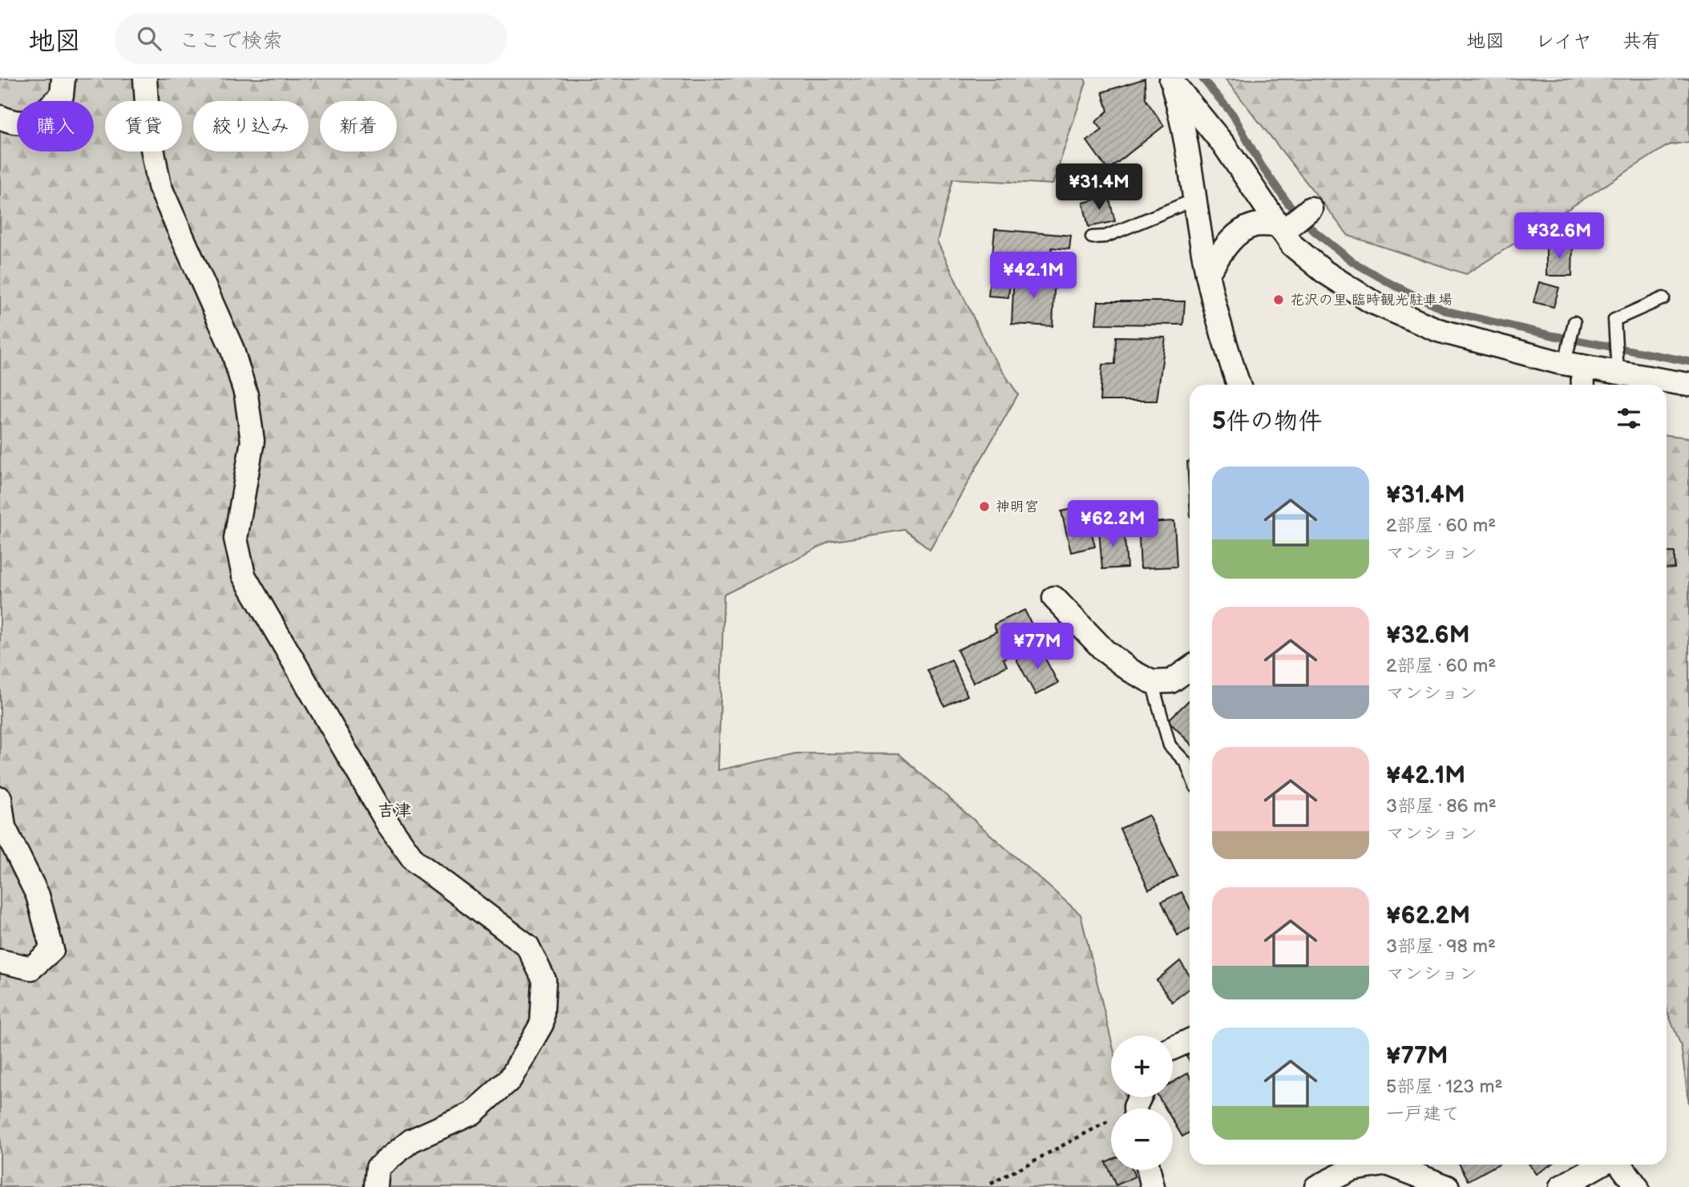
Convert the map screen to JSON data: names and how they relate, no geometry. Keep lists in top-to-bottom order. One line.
{"districts":["吉津"],"places":["花沢の里 臨時観光駐車場","神明宮"],"page":{"header":"地図","search":"ここで検索","nav":["地図","レイヤ","共有"],"chip":["購入","賃貸","絞り込み","新着"],"price":["¥31.4M","¥32.6M","¥42.1M","¥62.2M","¥77M"],"heading":"5件の物件","list":[{"name":"¥31.4M","note":"2部屋 · 60 m² · マンション"},{"name":"¥32.6M","note":"2部屋 · 60 m² · マンション"},{"name":"¥42.1M","note":"3部屋 · 86 m² · マンション"},{"name":"¥62.2M","note":"3部屋 · 98 m² · マンション"},{"name":"¥77M","note":"5部屋 · 123 m² · 一戸建て"}],"map_buttons":["+","−"]}}
